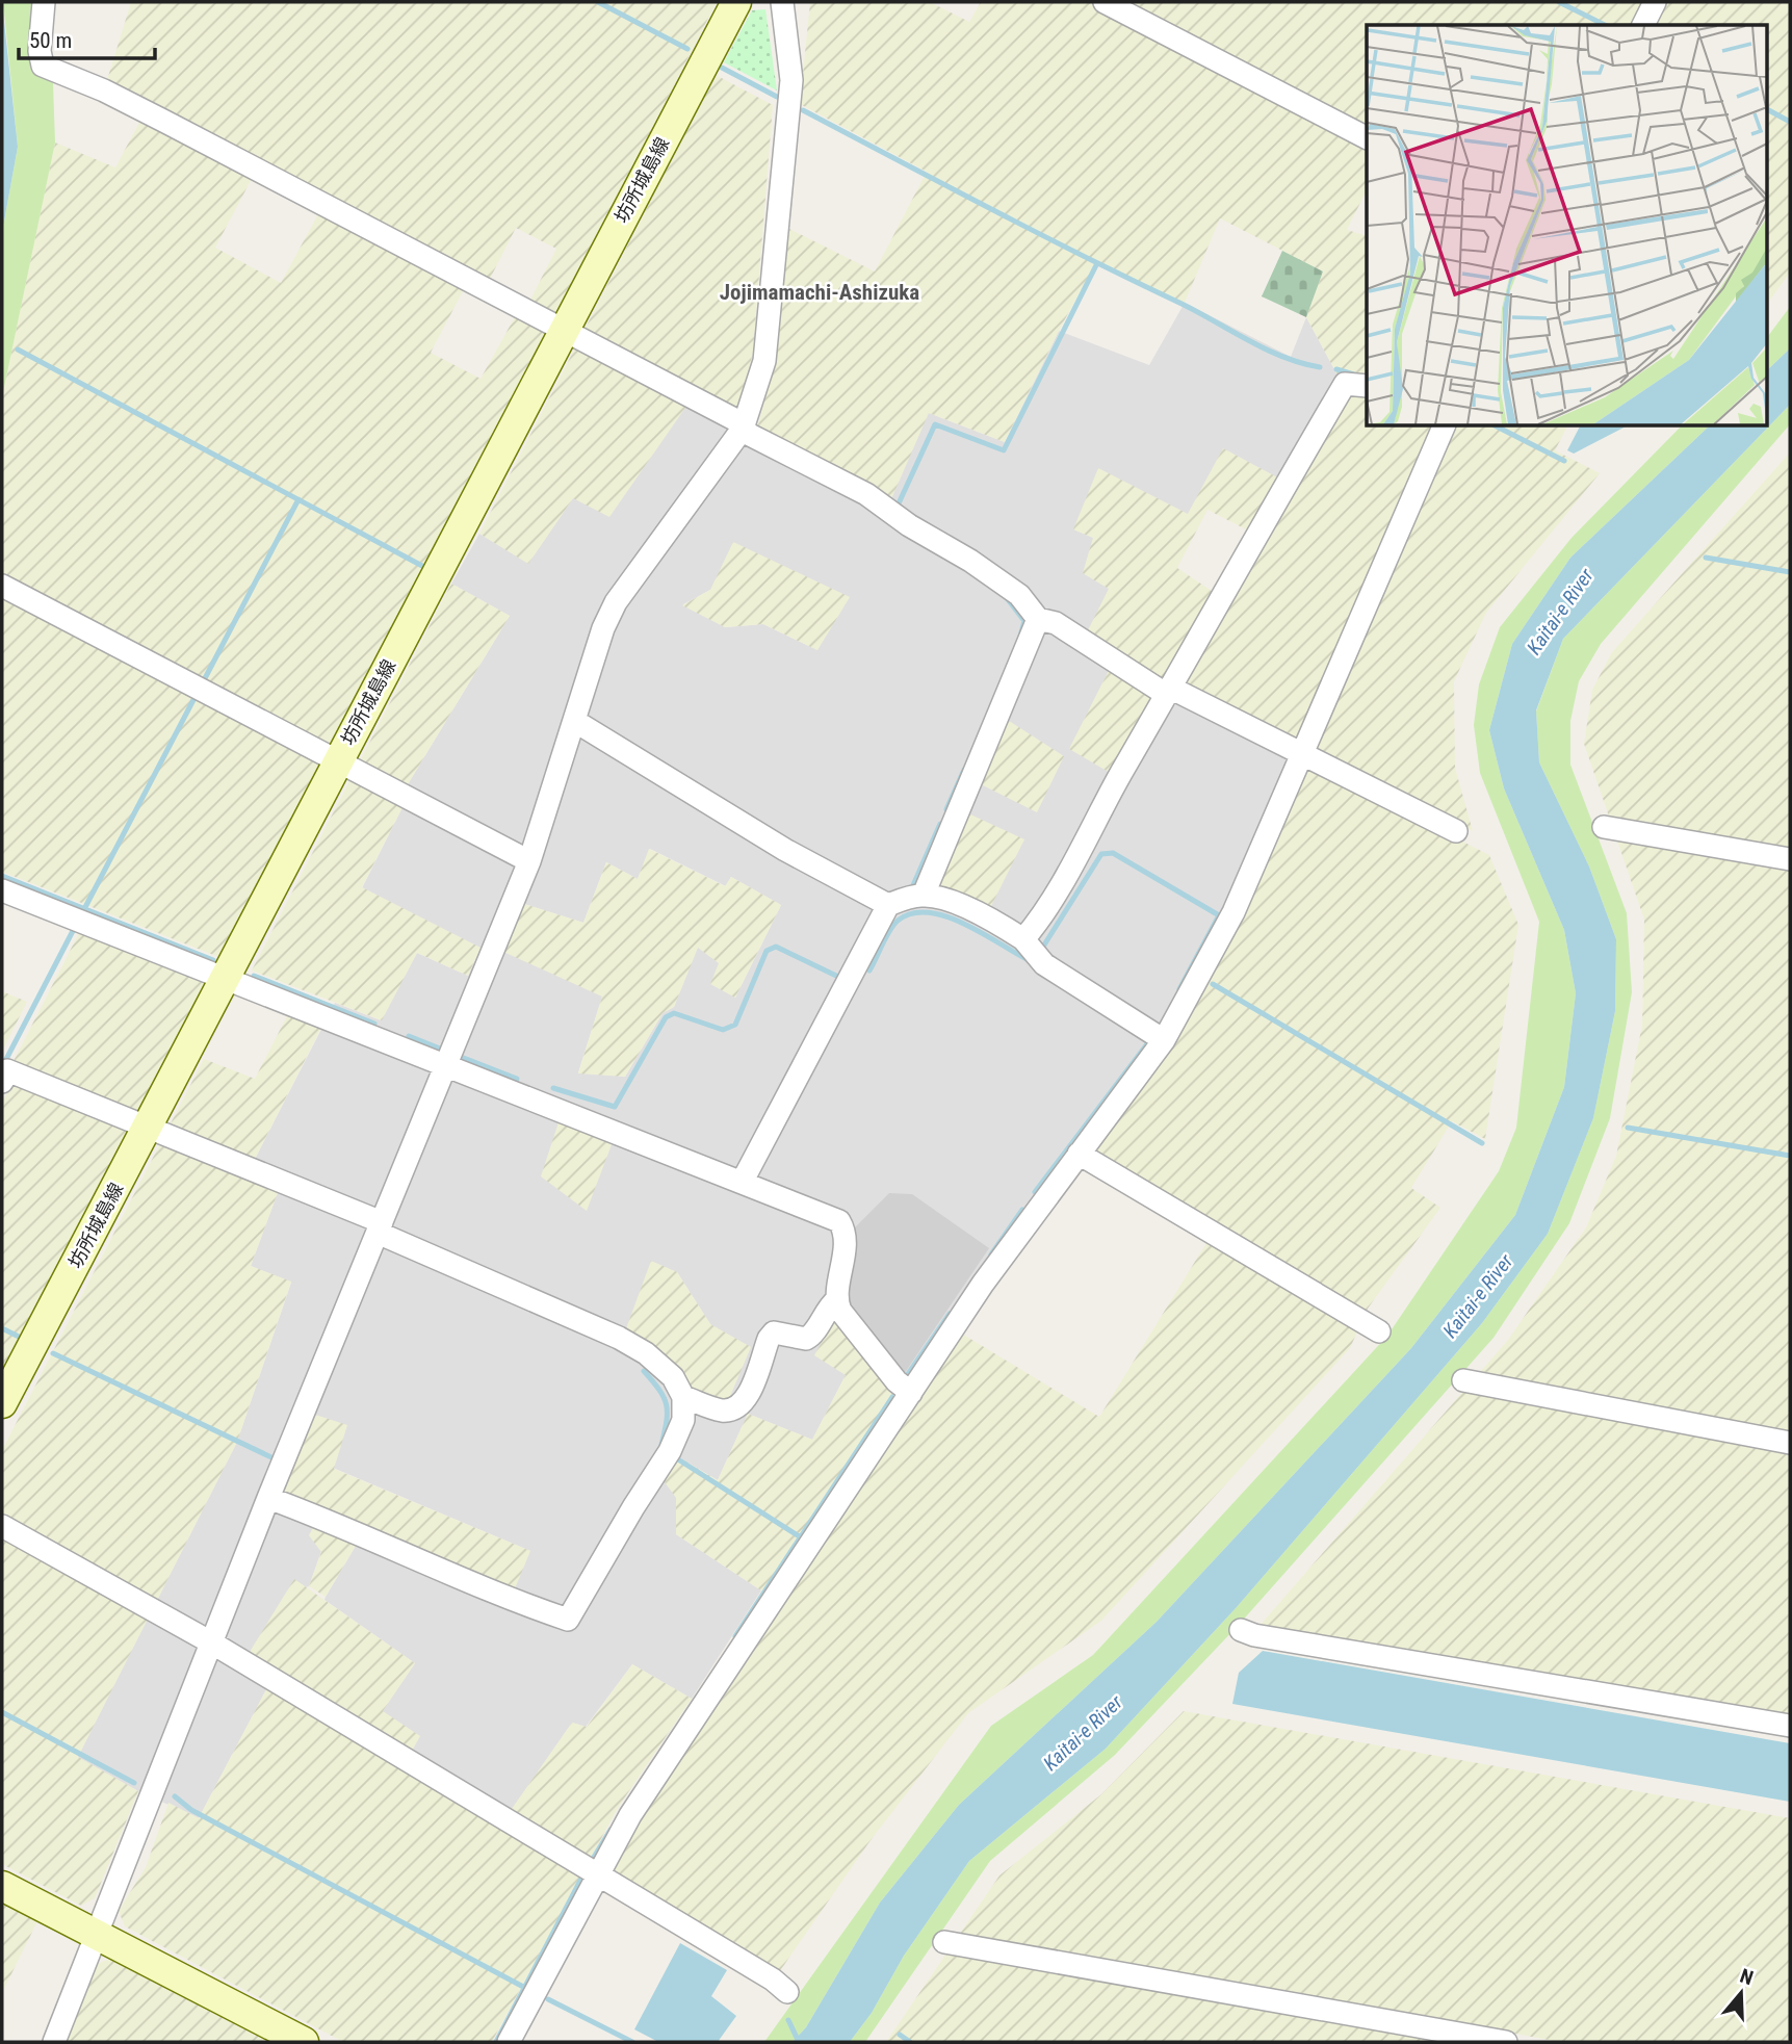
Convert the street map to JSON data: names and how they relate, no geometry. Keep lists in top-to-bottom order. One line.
{"streets":{"main road":["坊所城島線"]},"districts":["Jojimamachi-Ashizuka"],"water":["Kaitai-e River"],"scale_bar":"50 m","north":"top"}
